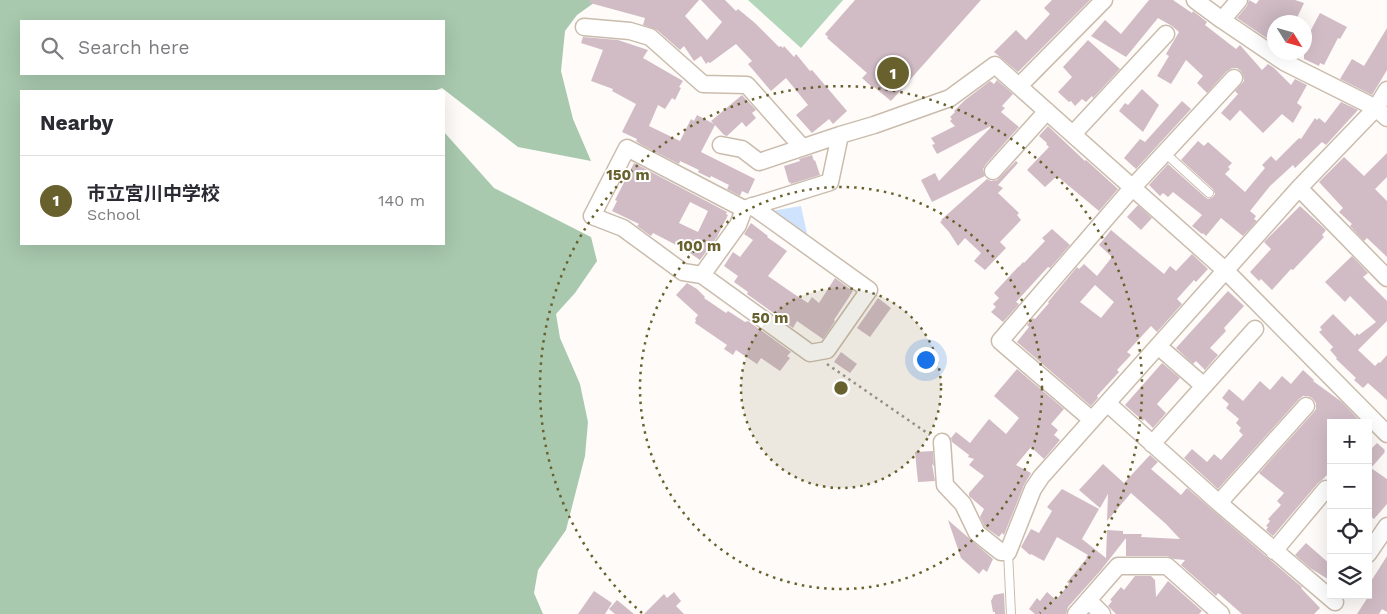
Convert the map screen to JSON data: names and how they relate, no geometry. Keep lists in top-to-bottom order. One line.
{"north":"bottom right","page":{"search":"Search here","pins":"1","heading":"Nearby","list":[{"mark":"1","name":"市立宮川中学校","note":"School","value":"140 m"}],"map_buttons":["+","−"]},"rings":["150 m","100 m","50 m"]}
